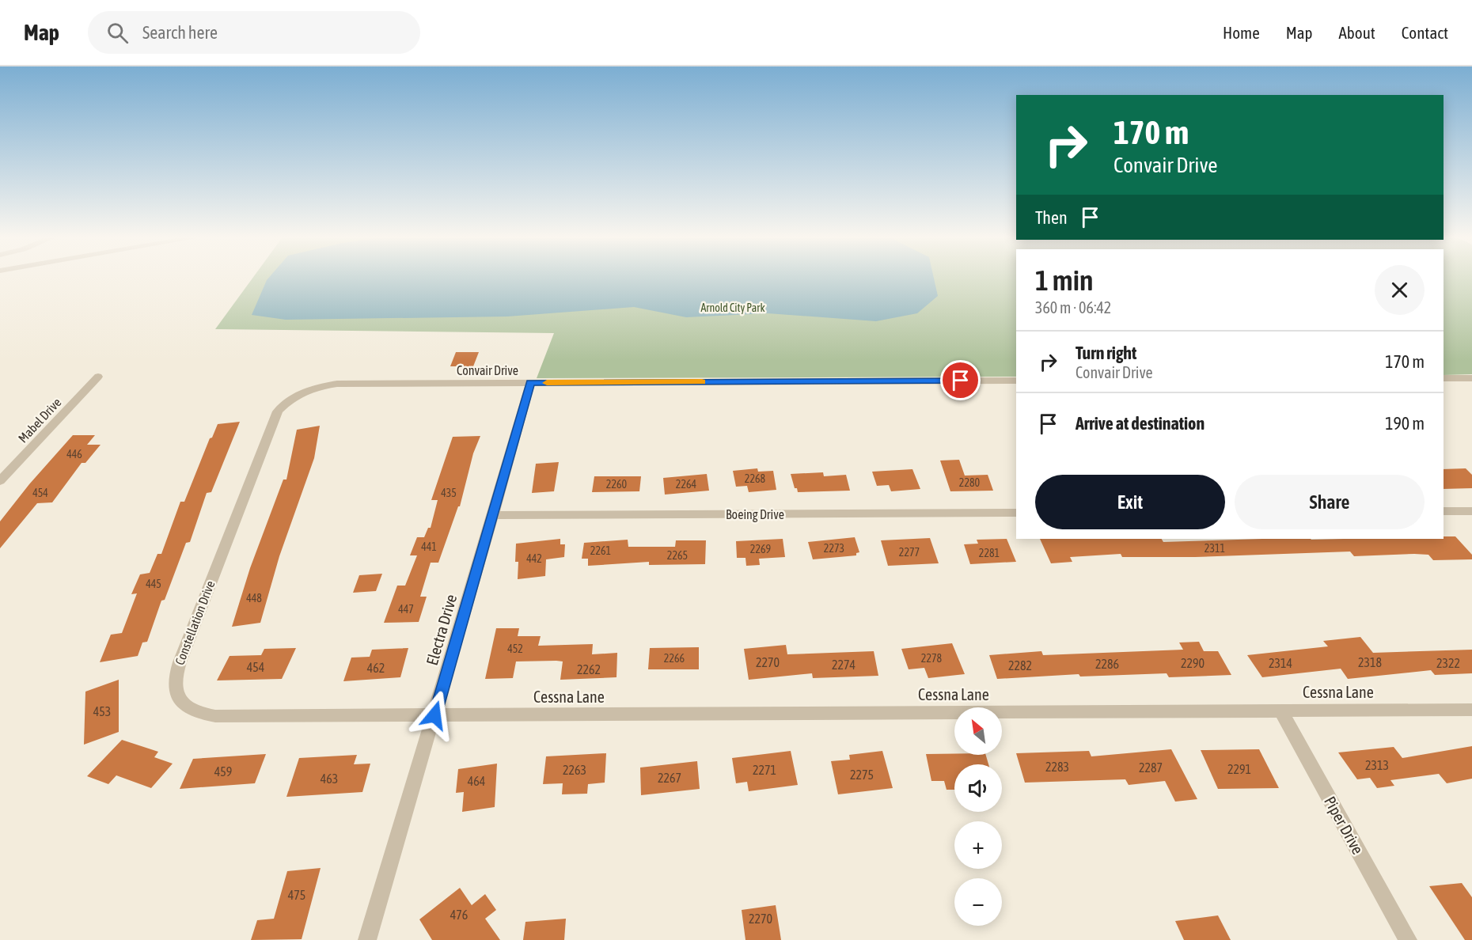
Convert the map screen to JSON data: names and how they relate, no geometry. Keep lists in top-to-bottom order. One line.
{"streets":{"street":["Convair Drive","Mabel Drive","Boeing Drive","Constellation Drive","Electra Drive","Cessna Lane","Piper Drive"]},"crossings":[["Convair Drive","Constellation Drive"],["Convair Drive","Electra Drive"],["Boeing Drive","Electra Drive"],["Constellation Drive","Electra Drive"],["Constellation Drive","Cessna Lane"],["Electra Drive","Cessna Lane"],["Cessna Lane","Piper Drive"]],"parks":["Arnold City Park"],"house_numbers":["446","2268","2280","2260","2264","454","435","441","2273","2311","2269","2261","2277","2281","2265","442","445","448","447","452","2266","2278","2270","2318","2290","2314","2322","2286","2274","2282","454","462","2262","453","2313","2283","2287","2291","2263","2271","459","2275","2267","463","464","475","476","2270"],"north":"top left","page":{"header":"Map","search":"Search here","nav":["Home","Map","About","Contact"],"turn":["170 m","Convair Drive"],"then":"Then","heading":["1 min","360 m · 06:42"],"list":[{"name":"Turn right","note":"Convair Drive","value":"170 m"},{"name":"Arrive at destination","value":"190 m"}],"buttons":["Exit","Share"],"map_buttons":["+","−"]}}
